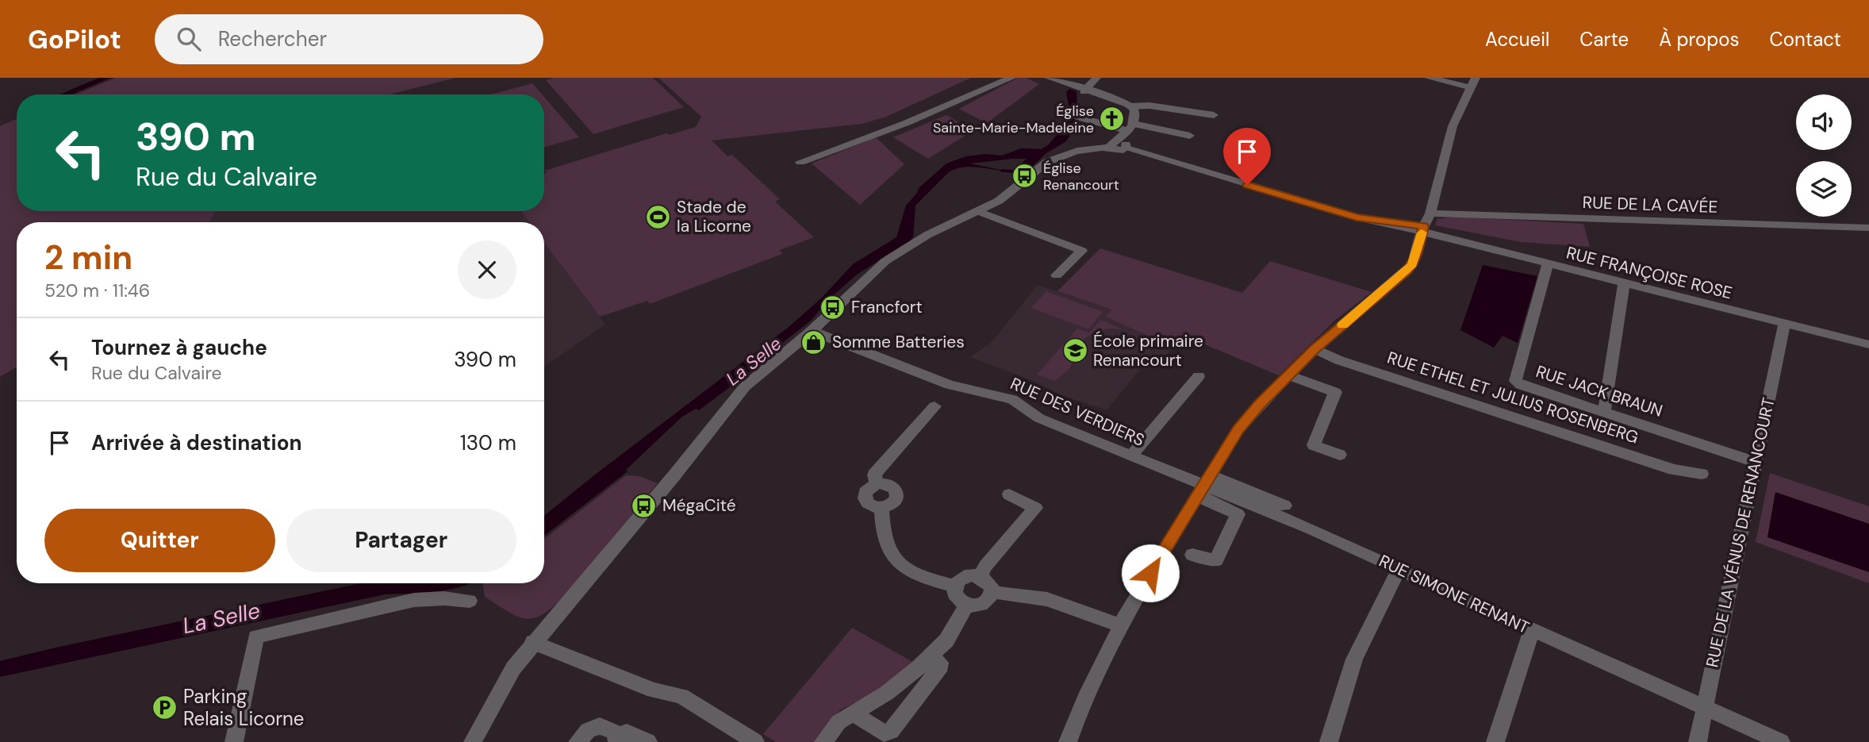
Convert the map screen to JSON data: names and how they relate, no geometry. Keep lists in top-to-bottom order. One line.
{"streets":{"street":["RUE DE LA CAVÉE","RUE FRANÇOISE ROSE","RUE JACK BRAUN","RUE ETHEL ET JULIUS ROSENBERG","RUE DES VERDIERS","RUE DE LA VÉNUS DE RENANCOURT","RUE SIMONE RENANT"]},"crossings":[["RUE FRANÇOISE ROSE","RUE JACK BRAUN"],["RUE FRANÇOISE ROSE","RUE DE LA VÉNUS DE RENANCOURT"],["RUE JACK BRAUN","RUE DE LA VÉNUS DE RENANCOURT"],["RUE DES VERDIERS","RUE SIMONE RENANT"],["RUE DE LA VÉNUS DE RENANCOURT","RUE SIMONE RENANT"]],"water":["La Selle"],"places":{"church":["Église Sainte-Marie-Madeleine"],"bus stop":["Église Renancourt","Francfort","MégaCité"],"sports":["Stade de la Licorne"],"shop":["Somme Batteries"],"school or university":["École primaire Renancourt"],"parking":["Parking Relais Licorne"]},"page":{"header":"GoPilot","search":"Rechercher","nav":["Accueil","Carte","À propos","Contact"],"turn":["390 m","Rue du Calvaire"],"heading":["2 min","520 m · 11:46"],"list":[{"name":"Tournez à gauche","note":"Rue du Calvaire","value":"390 m"},{"name":"Arrivée à destination","value":"130 m"}],"buttons":["Quitter","Partager"]}}
